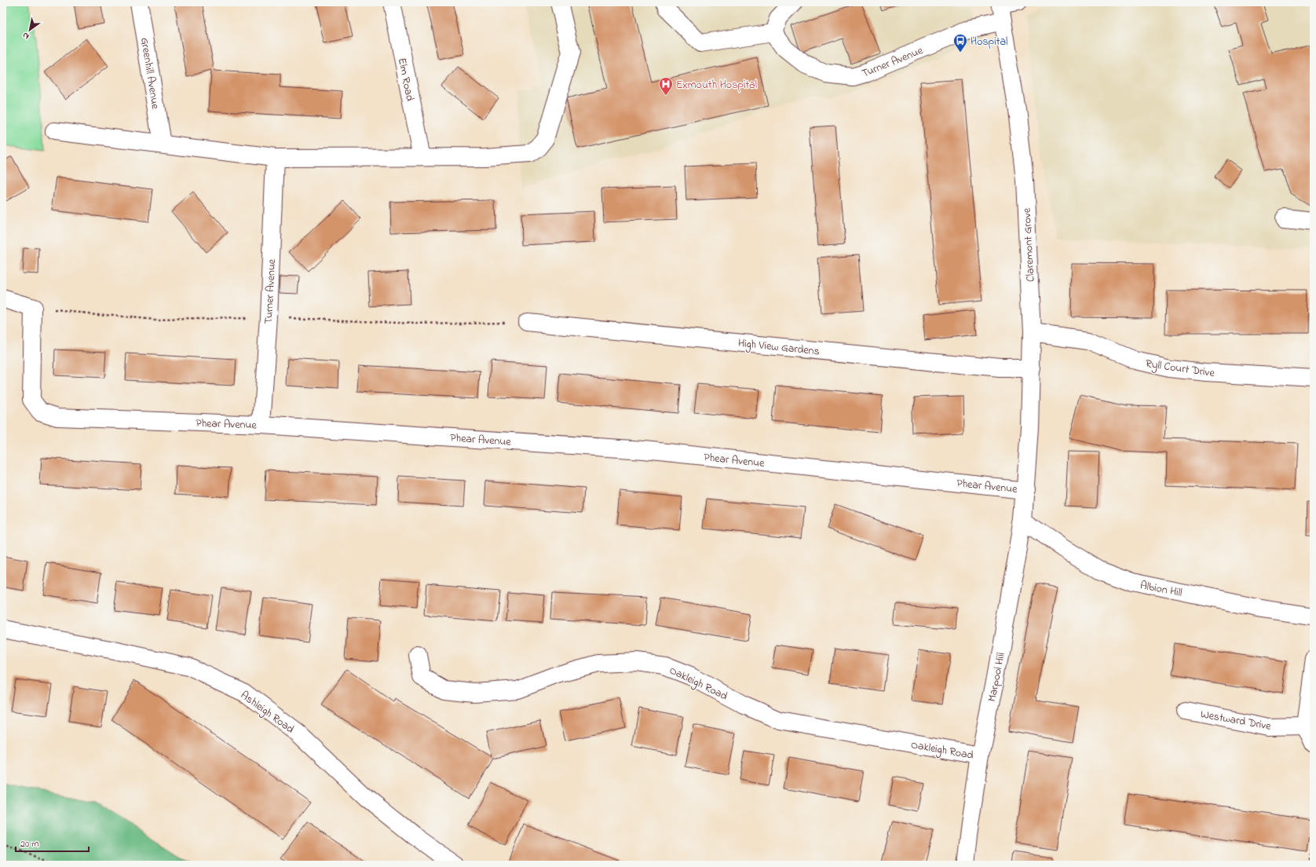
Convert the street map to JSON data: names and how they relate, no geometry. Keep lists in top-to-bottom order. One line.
{"streets":{"street":["Turner Avenue","Greenhill Avenue","Elm Road","Claremont Grove","High View Gardens","Ryll Court Drive","Phear Avenue","Albion Hill","Marpool Hill","Oakleigh Road","Ashleigh Road","Westward Drive"]},"crossings":[["Turner Avenue","Claremont Grove"],["Turner Avenue","Phear Avenue"],["Claremont Grove","High View Gardens"],["Claremont Grove","Ryll Court Drive"],["Claremont Grove","Phear Avenue"],["Claremont Grove","Marpool Hill"],["Phear Avenue","Marpool Hill"],["Albion Hill","Marpool Hill"],["Marpool Hill","Oakleigh Road"]],"places":{"bus stop":["Hospital"],"hospital":["Exmouth Hospital"]},"scale_bar":"20 m","north":"bottom left"}
